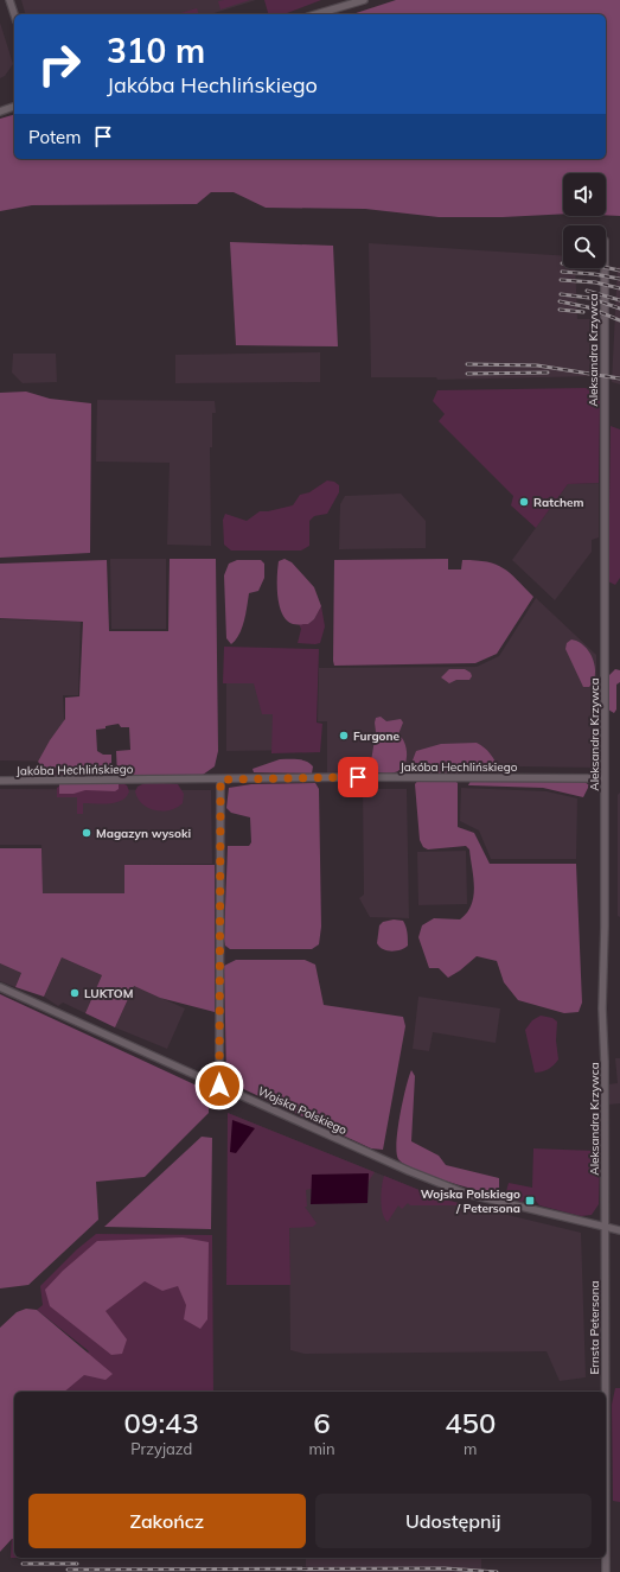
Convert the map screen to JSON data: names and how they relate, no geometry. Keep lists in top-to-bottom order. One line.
{"streets":{"street":["Aleksandra Krzywca","Jakóba Hechlińskiego","Wojska Polskiego","Ernsta Petersona"]},"crossings":[["Aleksandra Krzywca","Jakóba Hechlińskiego"],["Aleksandra Krzywca","Wojska Polskiego"],["Aleksandra Krzywca","Ernsta Petersona"],["Wojska Polskiego","Ernsta Petersona"]],"places":{"other":["Ratchem","Furgone","Magazyn wysoki","LUKTOM"],"transit":["Wojska Polskiego / Petersona"]},"page":{"turn":["310 m","Jakóba Hechlińskiego"],"then":"Potem","eta":["09:43","Przyjazd","6","min","450","m"],"buttons":["Zakończ","Udostępnij"]}}
